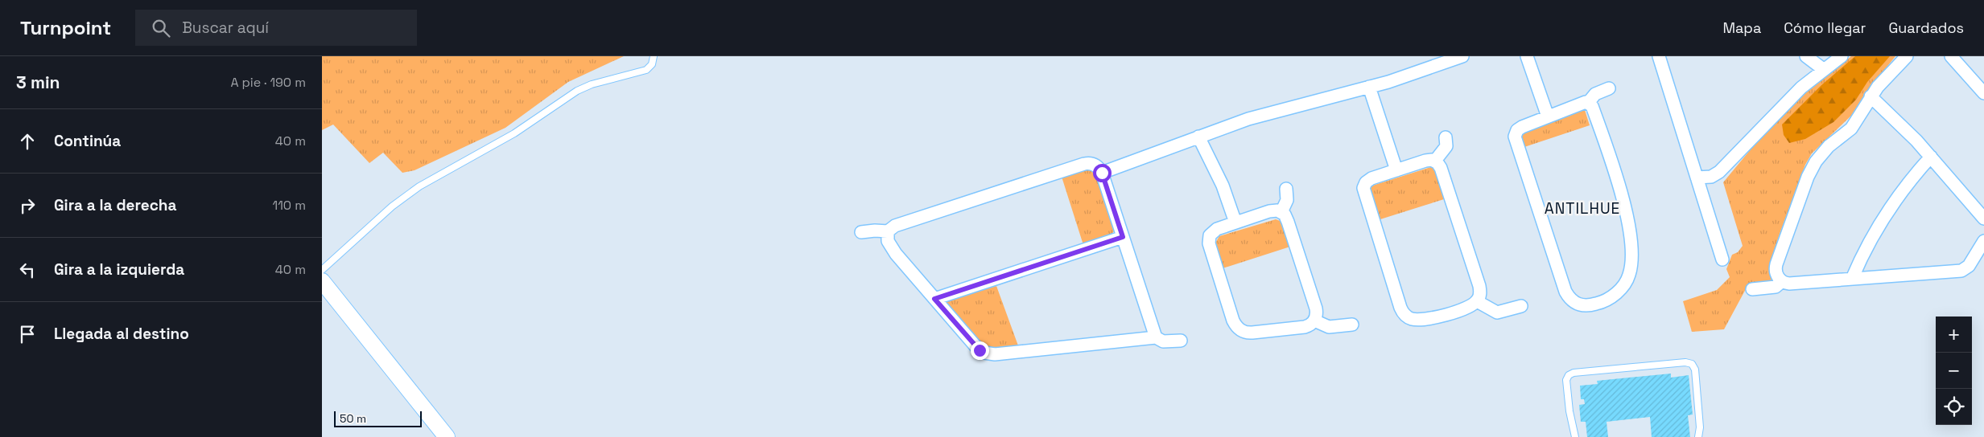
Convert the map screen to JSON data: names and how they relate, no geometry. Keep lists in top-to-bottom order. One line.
{"districts":["ANTILHUE"],"scale_bar":"50 m","page":{"header":"Turnpoint","search":"Buscar aquí","nav":["Mapa","Cómo llegar","Guardados"],"heading":["3 min","A pie · 190 m"],"list":[["Continúa","40 m"],["Gira a la derecha","110 m"],["Gira a la izquierda","40 m"],"Llegada al destino"],"map_buttons":["+","−"],"scale":"50 m"}}
